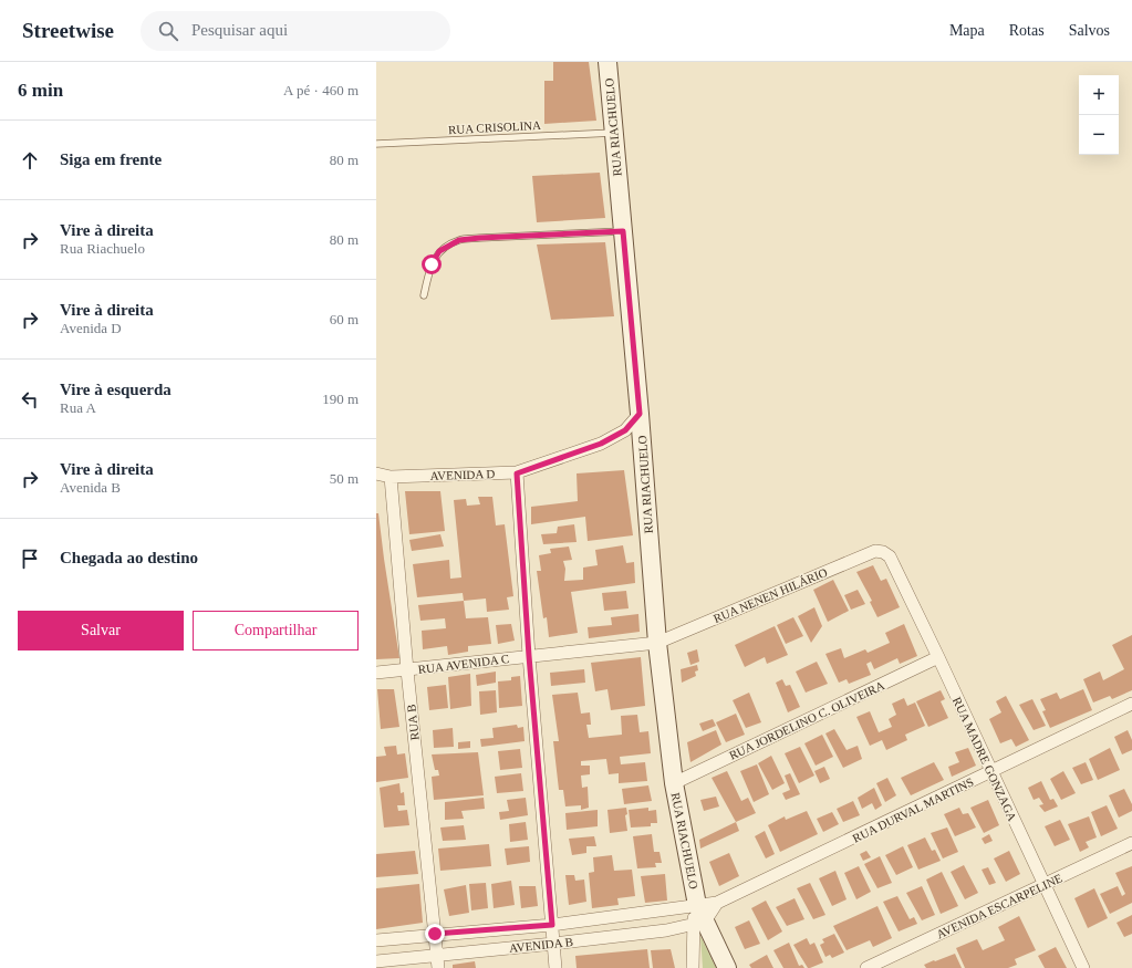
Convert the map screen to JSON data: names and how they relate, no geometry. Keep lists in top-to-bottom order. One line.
{"streets":{"street":["RUA RIACHUELO","AVENIDA D","RUA NENEN HILÁRIO","RUA AVENIDA C","RUA JORDELINO C. OLIVEIRA","RUA B","RUA MADRE GONZAGA","RUA DURVAL MARTINS","AVENIDA ESCARPELINE","AVENIDA B"],"lane":["RUA CRISOLINA"]},"crossings":[["RUA CRISOLINA","RUA RIACHUELO"],["RUA RIACHUELO","AVENIDA D"],["RUA RIACHUELO","RUA NENEN HILÁRIO"],["RUA RIACHUELO","RUA AVENIDA C"],["RUA RIACHUELO","RUA JORDELINO C. OLIVEIRA"],["RUA RIACHUELO","RUA DURVAL MARTINS"],["RUA RIACHUELO","AVENIDA B"],["AVENIDA D","RUA B"],["RUA NENEN HILÁRIO","RUA AVENIDA C"],["RUA NENEN HILÁRIO","RUA MADRE GONZAGA"],["RUA AVENIDA C","RUA B"],["RUA JORDELINO C. OLIVEIRA","RUA MADRE GONZAGA"],["RUA B","AVENIDA B"],["RUA MADRE GONZAGA","RUA DURVAL MARTINS"],["RUA MADRE GONZAGA","AVENIDA ESCARPELINE"],["RUA DURVAL MARTINS","AVENIDA B"]],"page":{"header":"Streetwise","search":"Pesquisar aqui","nav":["Mapa","Rotas","Salvos"],"heading":["6 min","A pé · 460 m"],"map_buttons":["+","−"],"list":[["Siga em frente","80 m"],["Vire à direita","Rua Riachuelo","80 m"],["Vire à direita","Avenida D","60 m"],["Vire à esquerda","Rua A","190 m"],["Vire à direita","Avenida B","50 m"],"Chegada ao destino"],"buttons":["Salvar","Compartilhar"]}}
